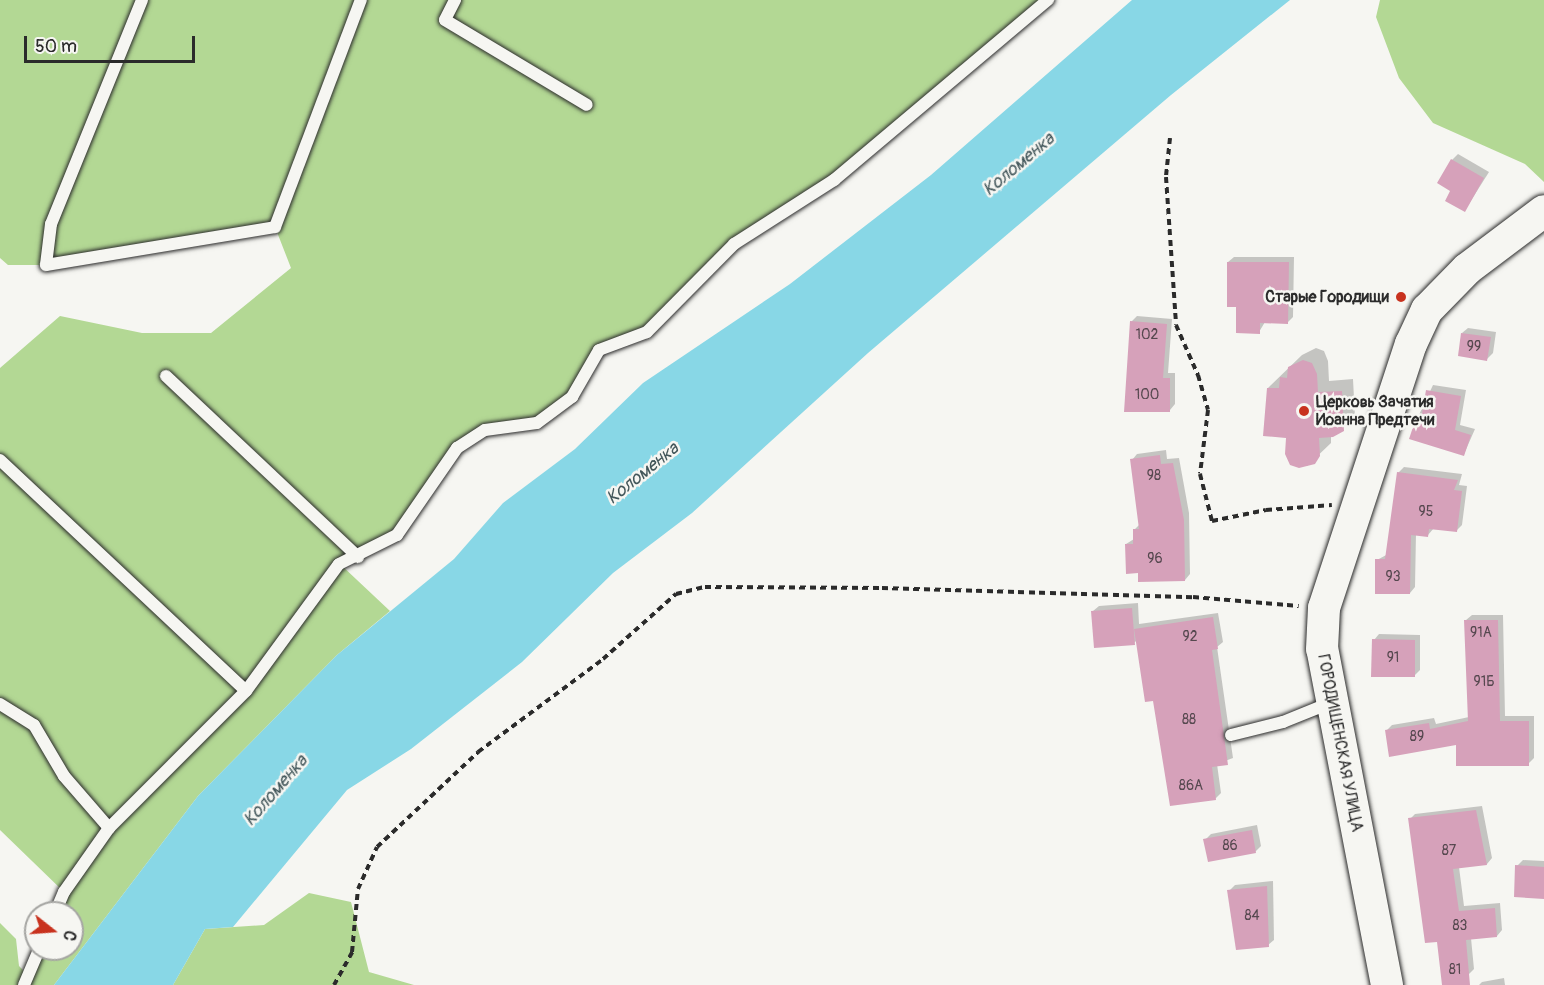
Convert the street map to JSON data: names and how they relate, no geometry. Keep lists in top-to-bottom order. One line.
{"streets":{"street":["ГОРОДИЩЕНСКАЯ УЛИЦА"]},"water":["Коломенка"],"places":["Старые Городищи","Церковь Зачатия Иоанна Предтечи"],"house_numbers":["102","99","100","98","95","96","93","91А","92","91","91Б","88","89","86А","86","87","84","83","81"],"scale_bar":"50 m","north":"right"}
